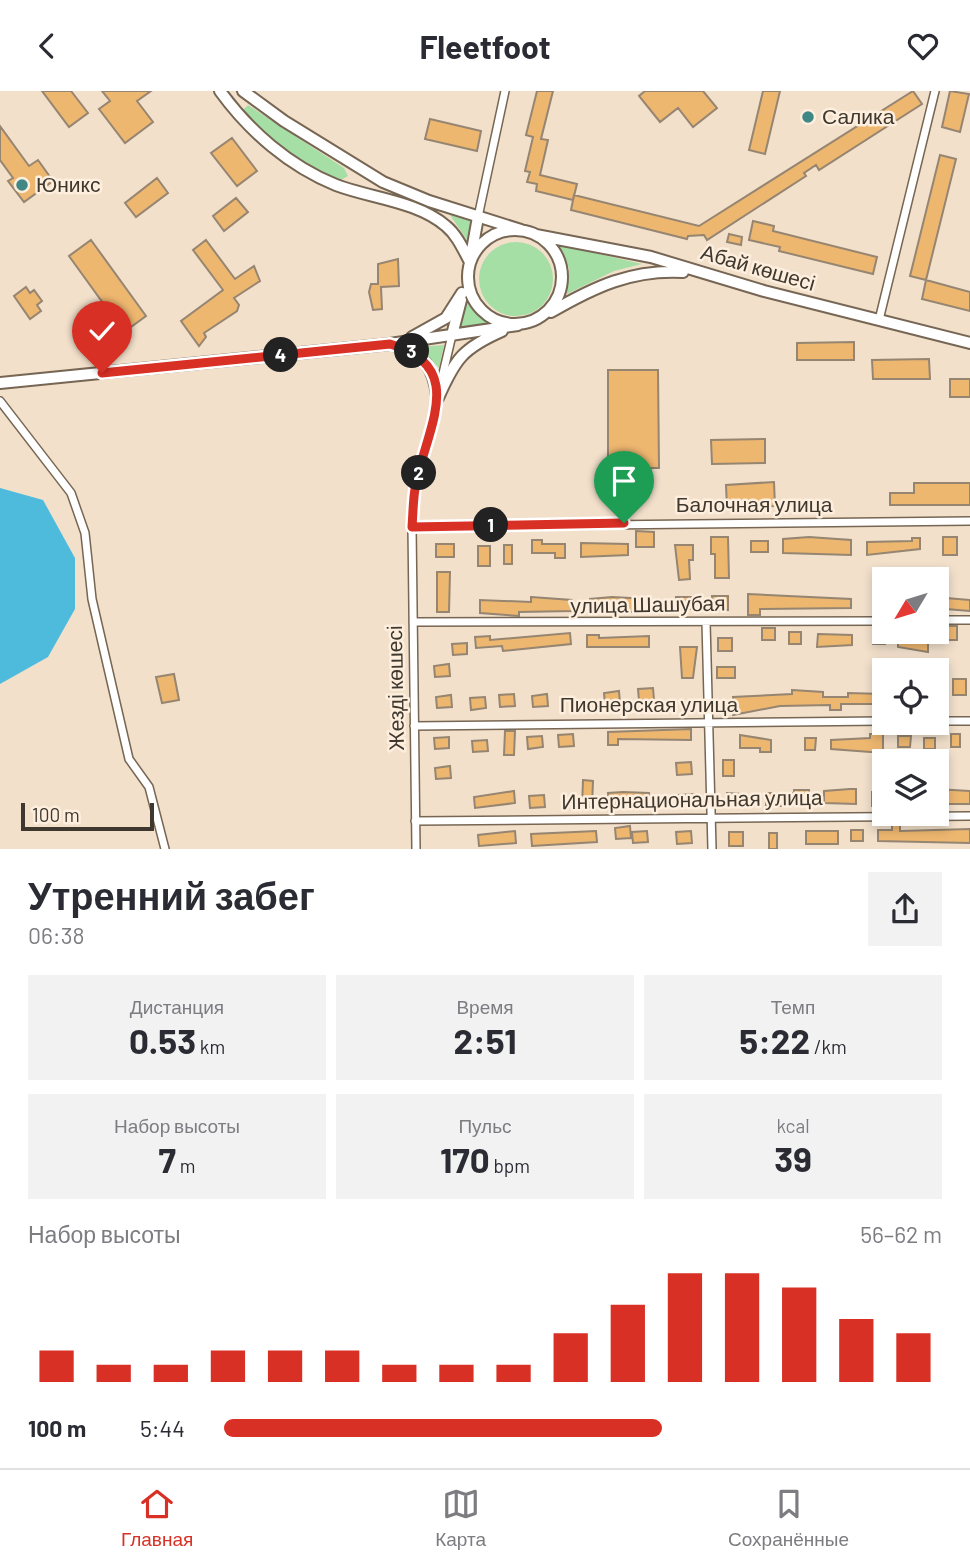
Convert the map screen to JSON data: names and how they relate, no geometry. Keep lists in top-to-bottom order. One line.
{"streets":{"main road":["Абай көшесі"],"street":["Балочная улица","улица Шашубая","Жезді көшесі","Пионерская улица","Интернациональная улица"]},"crossings":[["Балочная улица","Жезді көшесі"],["улица Шашубая","Жезді көшесі"],["Жезді көшесі","Пионерская улица"],["Жезді көшесі","Интернациональная улица"]],"places":["Салика","Юникс"],"scale_bar":"100 m","north":"bottom left","page":{"header":"Fleetfoot","pins":["3","4","2","1"],"scale":"100 m","heading":["Утренний забег","06:38"],"stats":[["Дистанция","0.53 km"],["Время","2:51"],["Темп","5:22 /km"],["Набор высоты","7 m"],["Пульс","170 bpm"],["kcal","39"]],"chart":["Набор высоты","56–62 m"],"list":[{"name":"100 m","note":"5:44"}],"tabs":["Главная","Карта","Сохранённые"]}}
